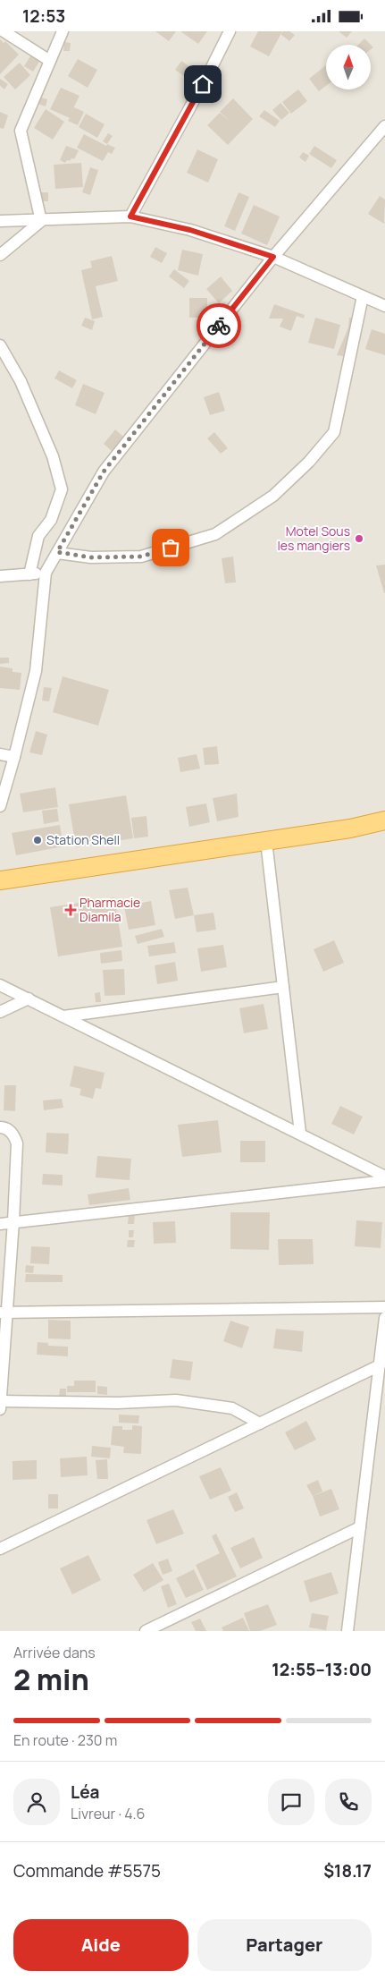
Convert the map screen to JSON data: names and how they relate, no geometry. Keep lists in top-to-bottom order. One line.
{"places":{"other":["Motel Sous les mangiers","Station Shell"],"health":["Pharmacie Diamila"]},"north":"top","page":{"status":"12:53","heading":["2 min","Arrivée dans","12:55–13:00"],"panel":["Léa","Livreur · 4.6","Commande #5575","$18.17"],"bar":"En route · 230 m","buttons":["Aide","Partager"]}}
